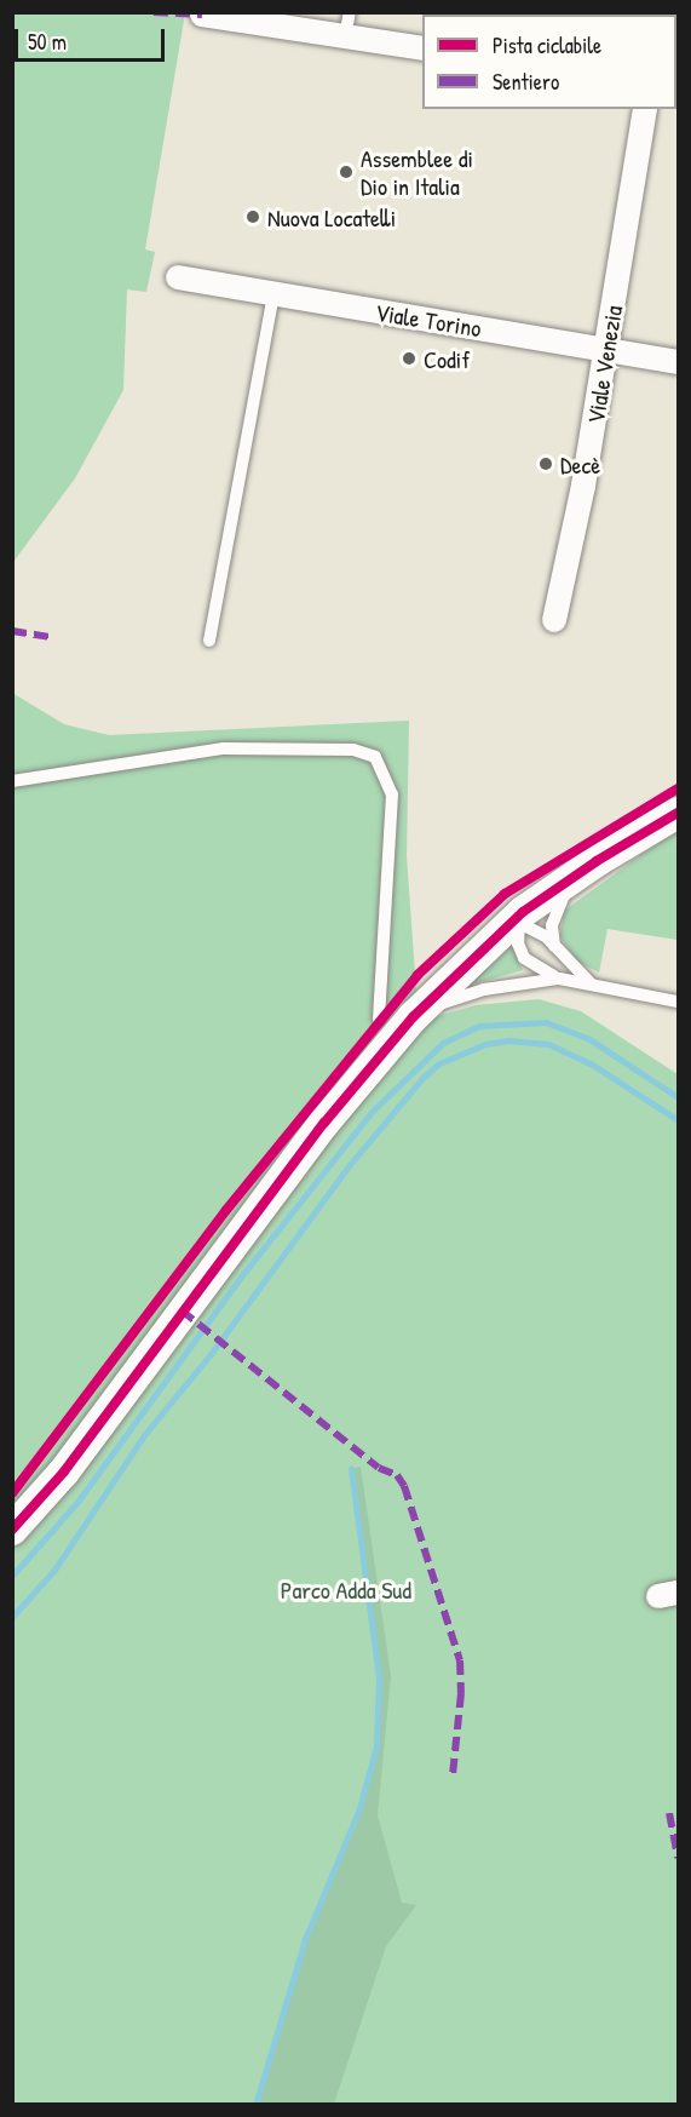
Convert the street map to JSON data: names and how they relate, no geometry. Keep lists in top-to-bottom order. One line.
{"streets":{"street":["Viale Torino","Viale Venezia"]},"crossings":[["Viale Torino","Viale Venezia"]],"parks":["Parco Adda Sud"],"places":["Assemblee di Dio in Italia","Nuova Locatelli","Codif","Decè"],"legend":["Pista ciclabile","Sentiero"],"scale_bar":"50 m"}
